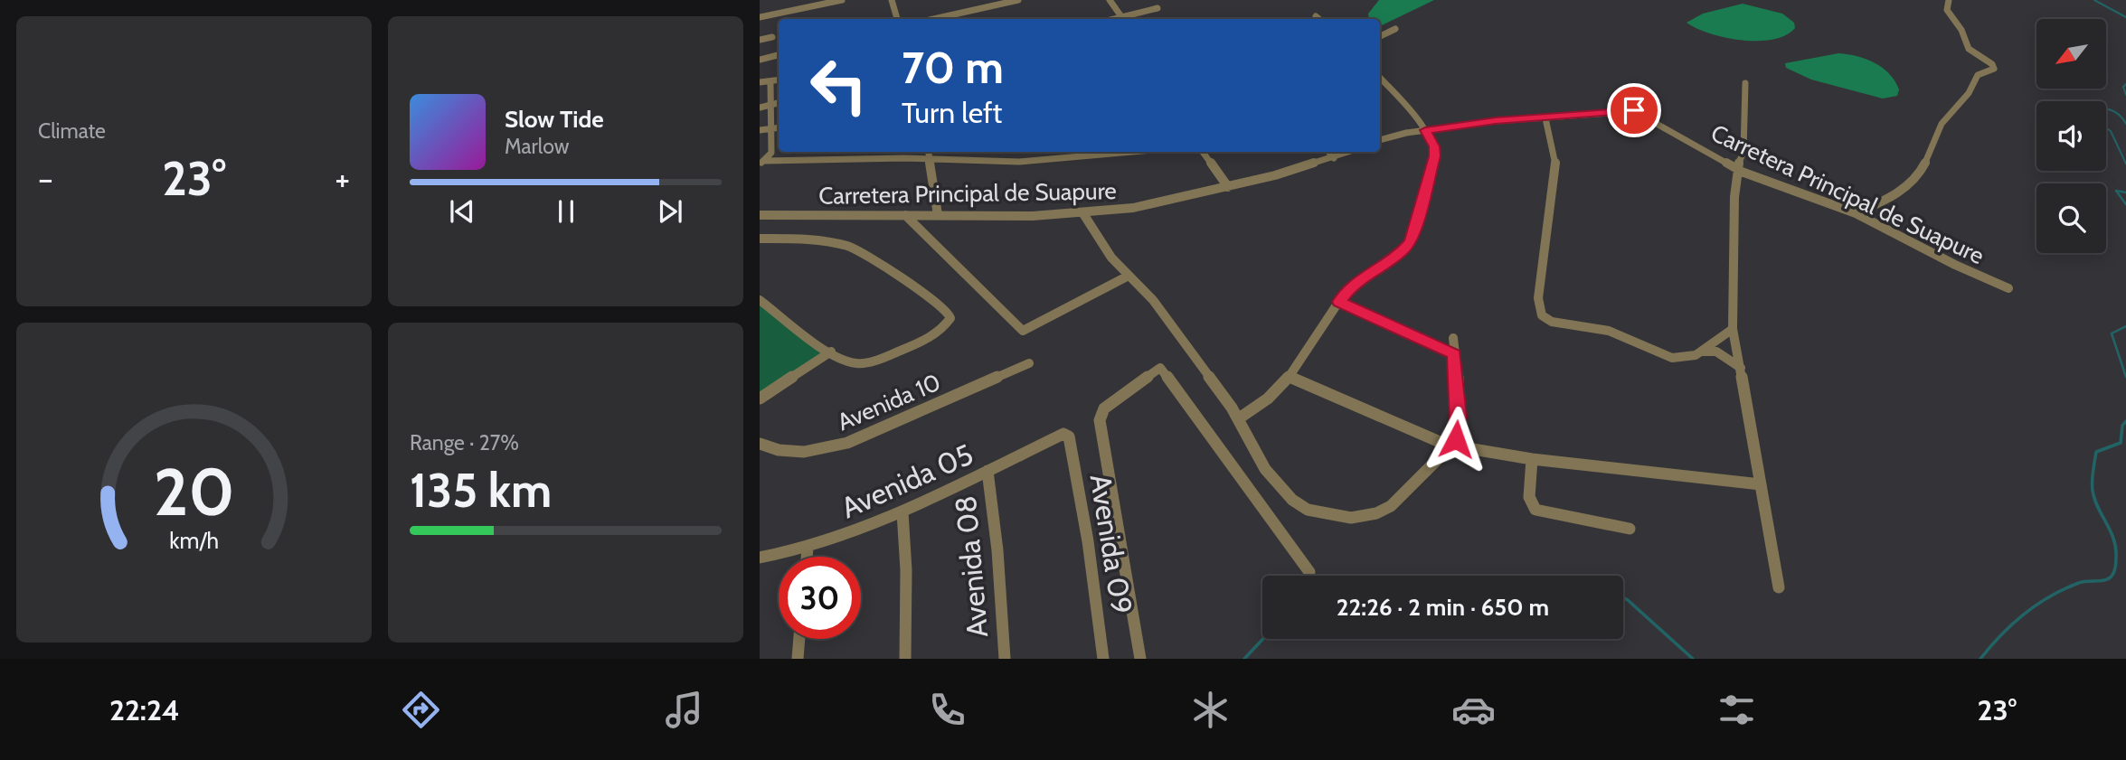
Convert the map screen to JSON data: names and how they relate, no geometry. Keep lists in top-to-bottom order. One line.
{"streets":{"street":["Carretera Principal de Suapure","Avenida 10","Avenida 05","Avenida 09","Avenida 08"]},"crossings":[["Avenida 05","Avenida 09"],["Avenida 05","Avenida 08"]],"north":"bottom left","page":{"tile":["Climate",["Range · 27%","135 km"]],"turn":["70 m","Turn left"],"song":["Slow Tide","Marlow"],"heat":["−","23°","+"],"limit":"30","trip":"22:26 · 2 min · 650 m","tabs":["22:24","23°"],"gauge":["20","km/h"]}}
